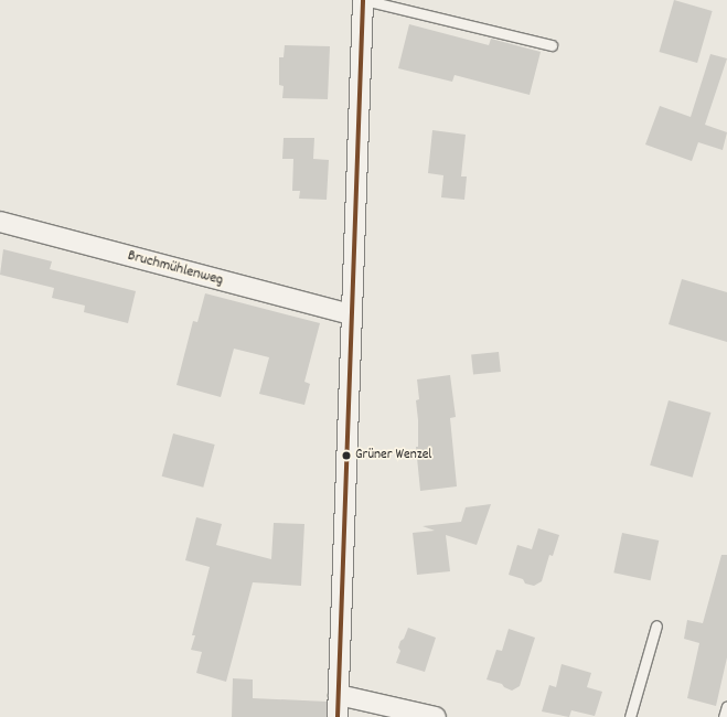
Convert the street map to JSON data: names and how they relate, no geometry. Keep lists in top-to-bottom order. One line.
{"streets":{"street":["Bruchmühlenweg"]},"places":["Grüner Wenzel"]}
